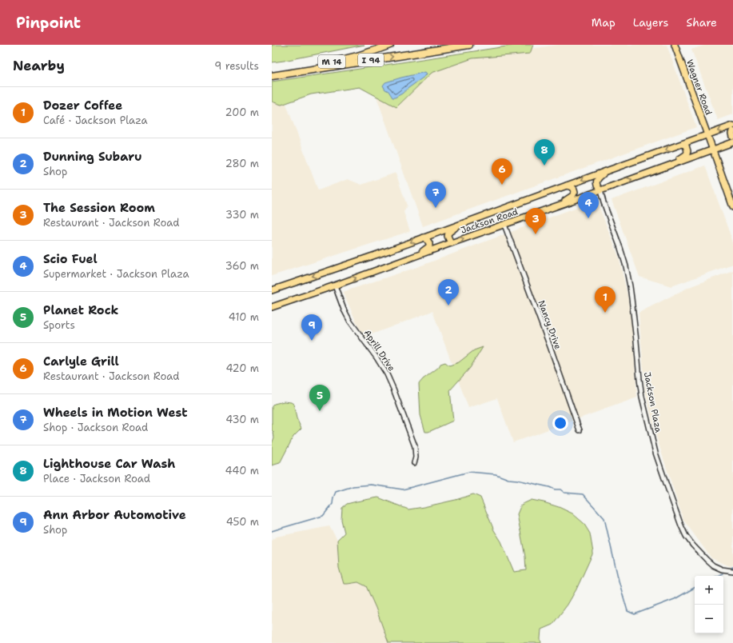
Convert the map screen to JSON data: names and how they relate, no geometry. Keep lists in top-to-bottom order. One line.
{"streets":{"highway":["I 94","M 14"],"main road":["Wagner Road","Jackson Road"],"street":["Nancy Drive","Aprill Drive","Jackson Plaza"]},"crossings":[["Wagner Road","Jackson Road"],["Jackson Road","Nancy Drive"],["Jackson Road","Aprill Drive"],["Jackson Road","Jackson Plaza"]],"page":{"header":"Pinpoint","nav":["Map","Layers","Share"],"heading":["Nearby","9 results"],"list":[{"mark":"1","name":"Dozer Coffee","note":"Café · Jackson Plaza","value":"200 m"},{"mark":"2","name":"Dunning Subaru","note":"Shop","value":"280 m"},{"mark":"3","name":"The Session Room","note":"Restaurant · Jackson Road","value":"330 m"},{"mark":"4","name":"Scio Fuel","note":"Supermarket · Jackson Plaza","value":"360 m"},{"mark":"5","name":"Planet Rock","note":"Sports","value":"410 m"},{"mark":"6","name":"Carlyle Grill","note":"Restaurant · Jackson Road","value":"420 m"},{"mark":"7","name":"Wheels in Motion West","note":"Shop · Jackson Road","value":"430 m"},{"mark":"8","name":"Lighthouse Car Wash","note":"Place · Jackson Road","value":"440 m"},{"mark":"9","name":"Ann Arbor Automotive","note":"Shop","value":"450 m"}],"pins":["8","6","7","4","3","2","1","9","5"],"map_buttons":["+","−"]}}
